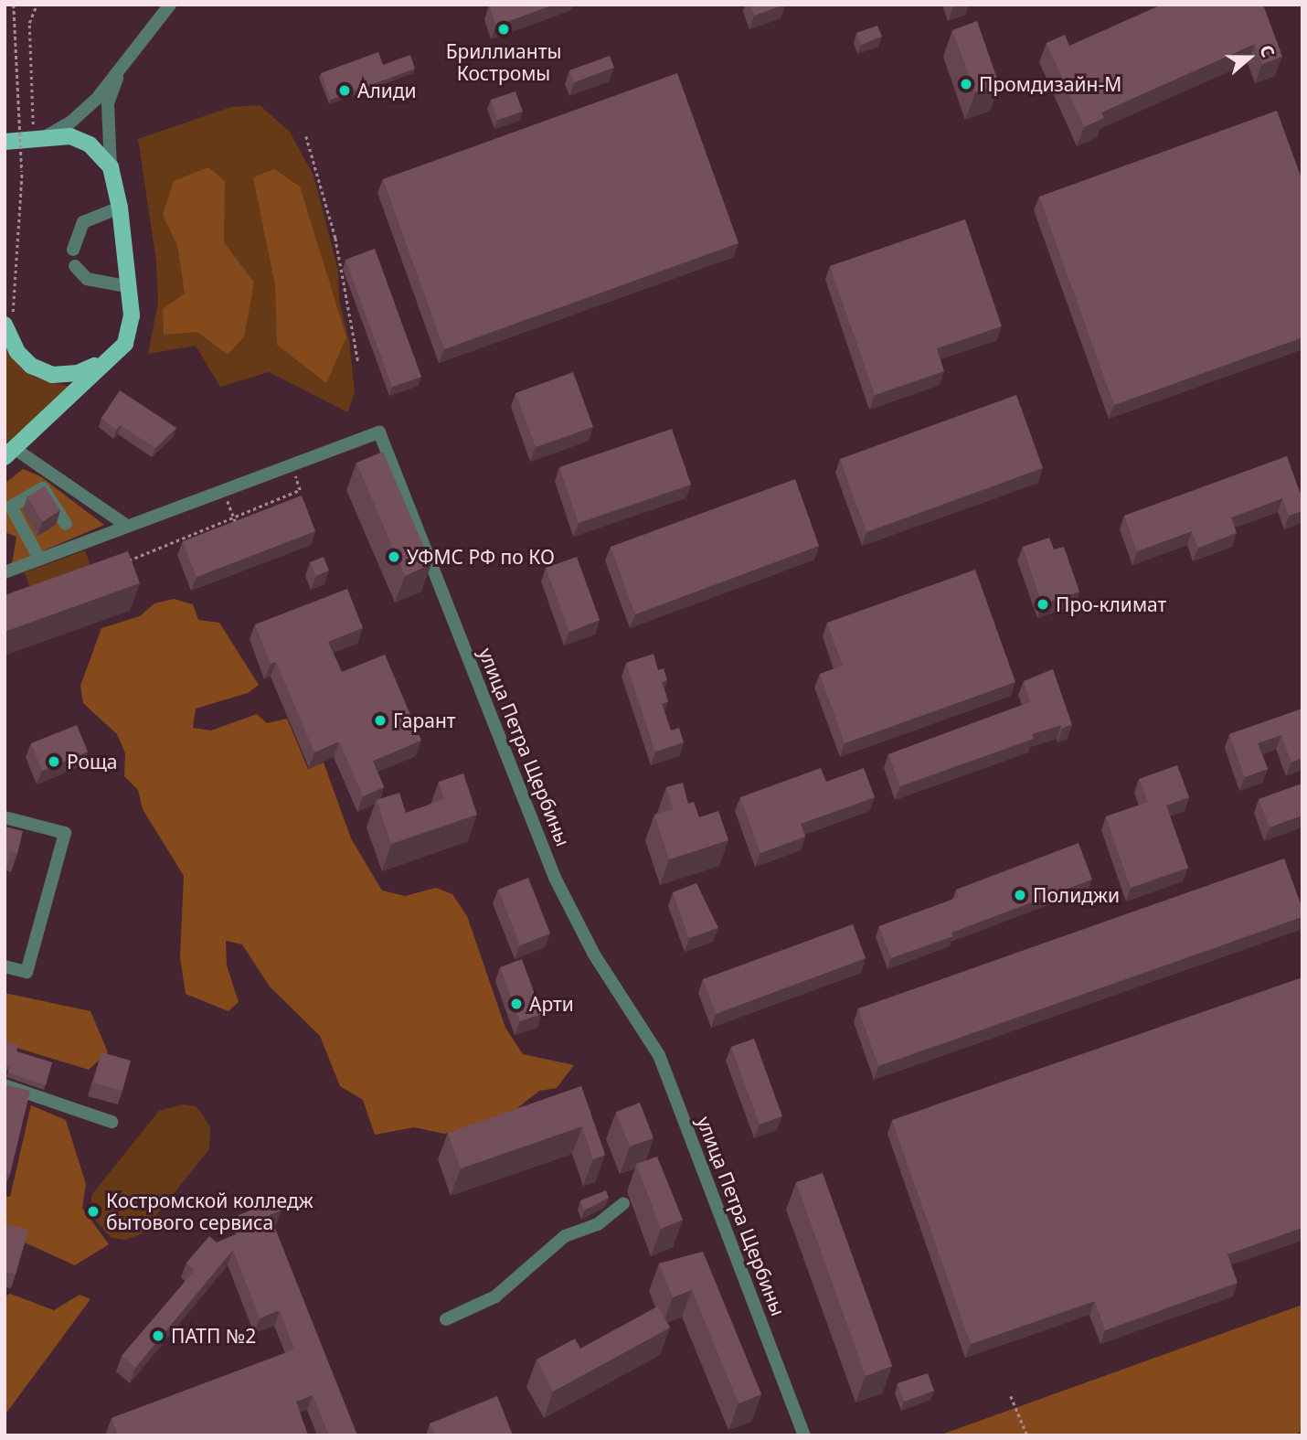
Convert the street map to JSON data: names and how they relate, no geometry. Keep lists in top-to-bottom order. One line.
{"streets":{"street":["улица Петра Щербины"]},"places":["Бриллианты Костромы","Промдизайн-М","Алиди","УФМС РФ по КО","Про-климат","Гарант","Роща","Полиджи","Арти","Костромской колледж бытового сервиса","ПАТП №2"],"north":"right"}
